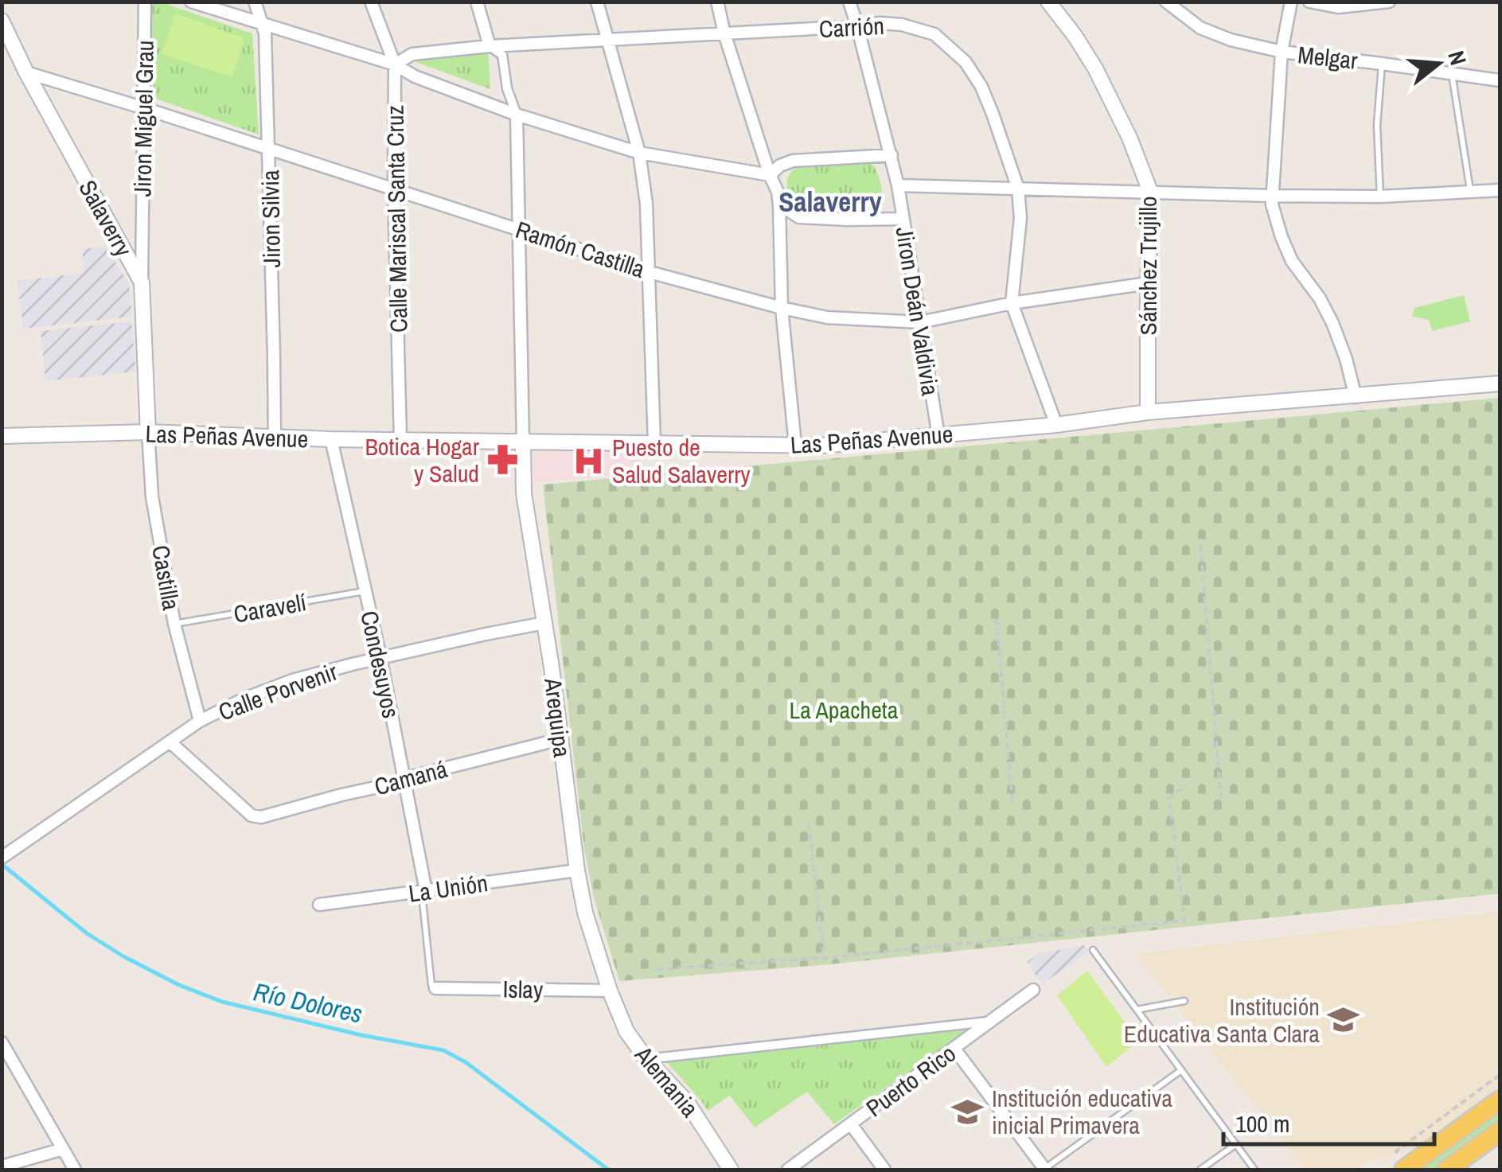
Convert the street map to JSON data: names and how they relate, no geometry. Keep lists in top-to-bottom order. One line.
{"streets":{"street":["Carrión","Melgar","Jiron Miguel Grau","Salaverry","Jiron Silvia","Calle Mariscal Santa Cruz","Ramón Castilla","Sánchez Trujillo","Jiron Deán Valdivia","Las Peñas Avenue","Castilla","Condesuyos","Calle Porvenir","Arequipa","Camaná","La Unión","Islay","Puerto Rico","Alemania"],"lane":["Caravelí"]},"crossings":[["Carrión","Calle Mariscal Santa Cruz"],["Carrión","Ramón Castilla"],["Carrión","Jiron Deán Valdivia"],["Carrión","Las Peñas Avenue"],["Jiron Miguel Grau","Salaverry"],["Jiron Miguel Grau","Ramón Castilla"],["Salaverry","Ramón Castilla"],["Salaverry","Las Peñas Avenue"],["Salaverry","Castilla"],["Jiron Silvia","Ramón Castilla"],["Jiron Silvia","Las Peñas Avenue"],["Calle Mariscal Santa Cruz","Ramón Castilla"],["Calle Mariscal Santa Cruz","Las Peñas Avenue"],["Ramón Castilla","Sánchez Trujillo"],["Ramón Castilla","Jiron Deán Valdivia"],["Sánchez Trujillo","Las Peñas Avenue"],["Jiron Deán Valdivia","Las Peñas Avenue"],["Las Peñas Avenue","Castilla"],["Las Peñas Avenue","Condesuyos"],["Las Peñas Avenue","Arequipa"],["Castilla","Caravelí"],["Castilla","Calle Porvenir"],["Caravelí","Condesuyos"],["Condesuyos","Calle Porvenir"],["Condesuyos","Camaná"],["Condesuyos","La Unión"],["Calle Porvenir","Arequipa"],["Calle Porvenir","Camaná"],["Arequipa","Camaná"],["Arequipa","La Unión"],["Arequipa","Islay"],["Arequipa","Alemania"],["Islay","Alemania"]],"districts":["Salaverry"],"water":["Río Dolores"],"parks":["La Apacheta"],"places":{"pharmacy":["Botica Hogar y Salud"],"hospital":["Puesto de Salud Salaverry"],"school or university":["Institución Educativa Santa Clara","Institución educativa inicial Primavera"]},"scale_bar":"100 m","north":"right"}
